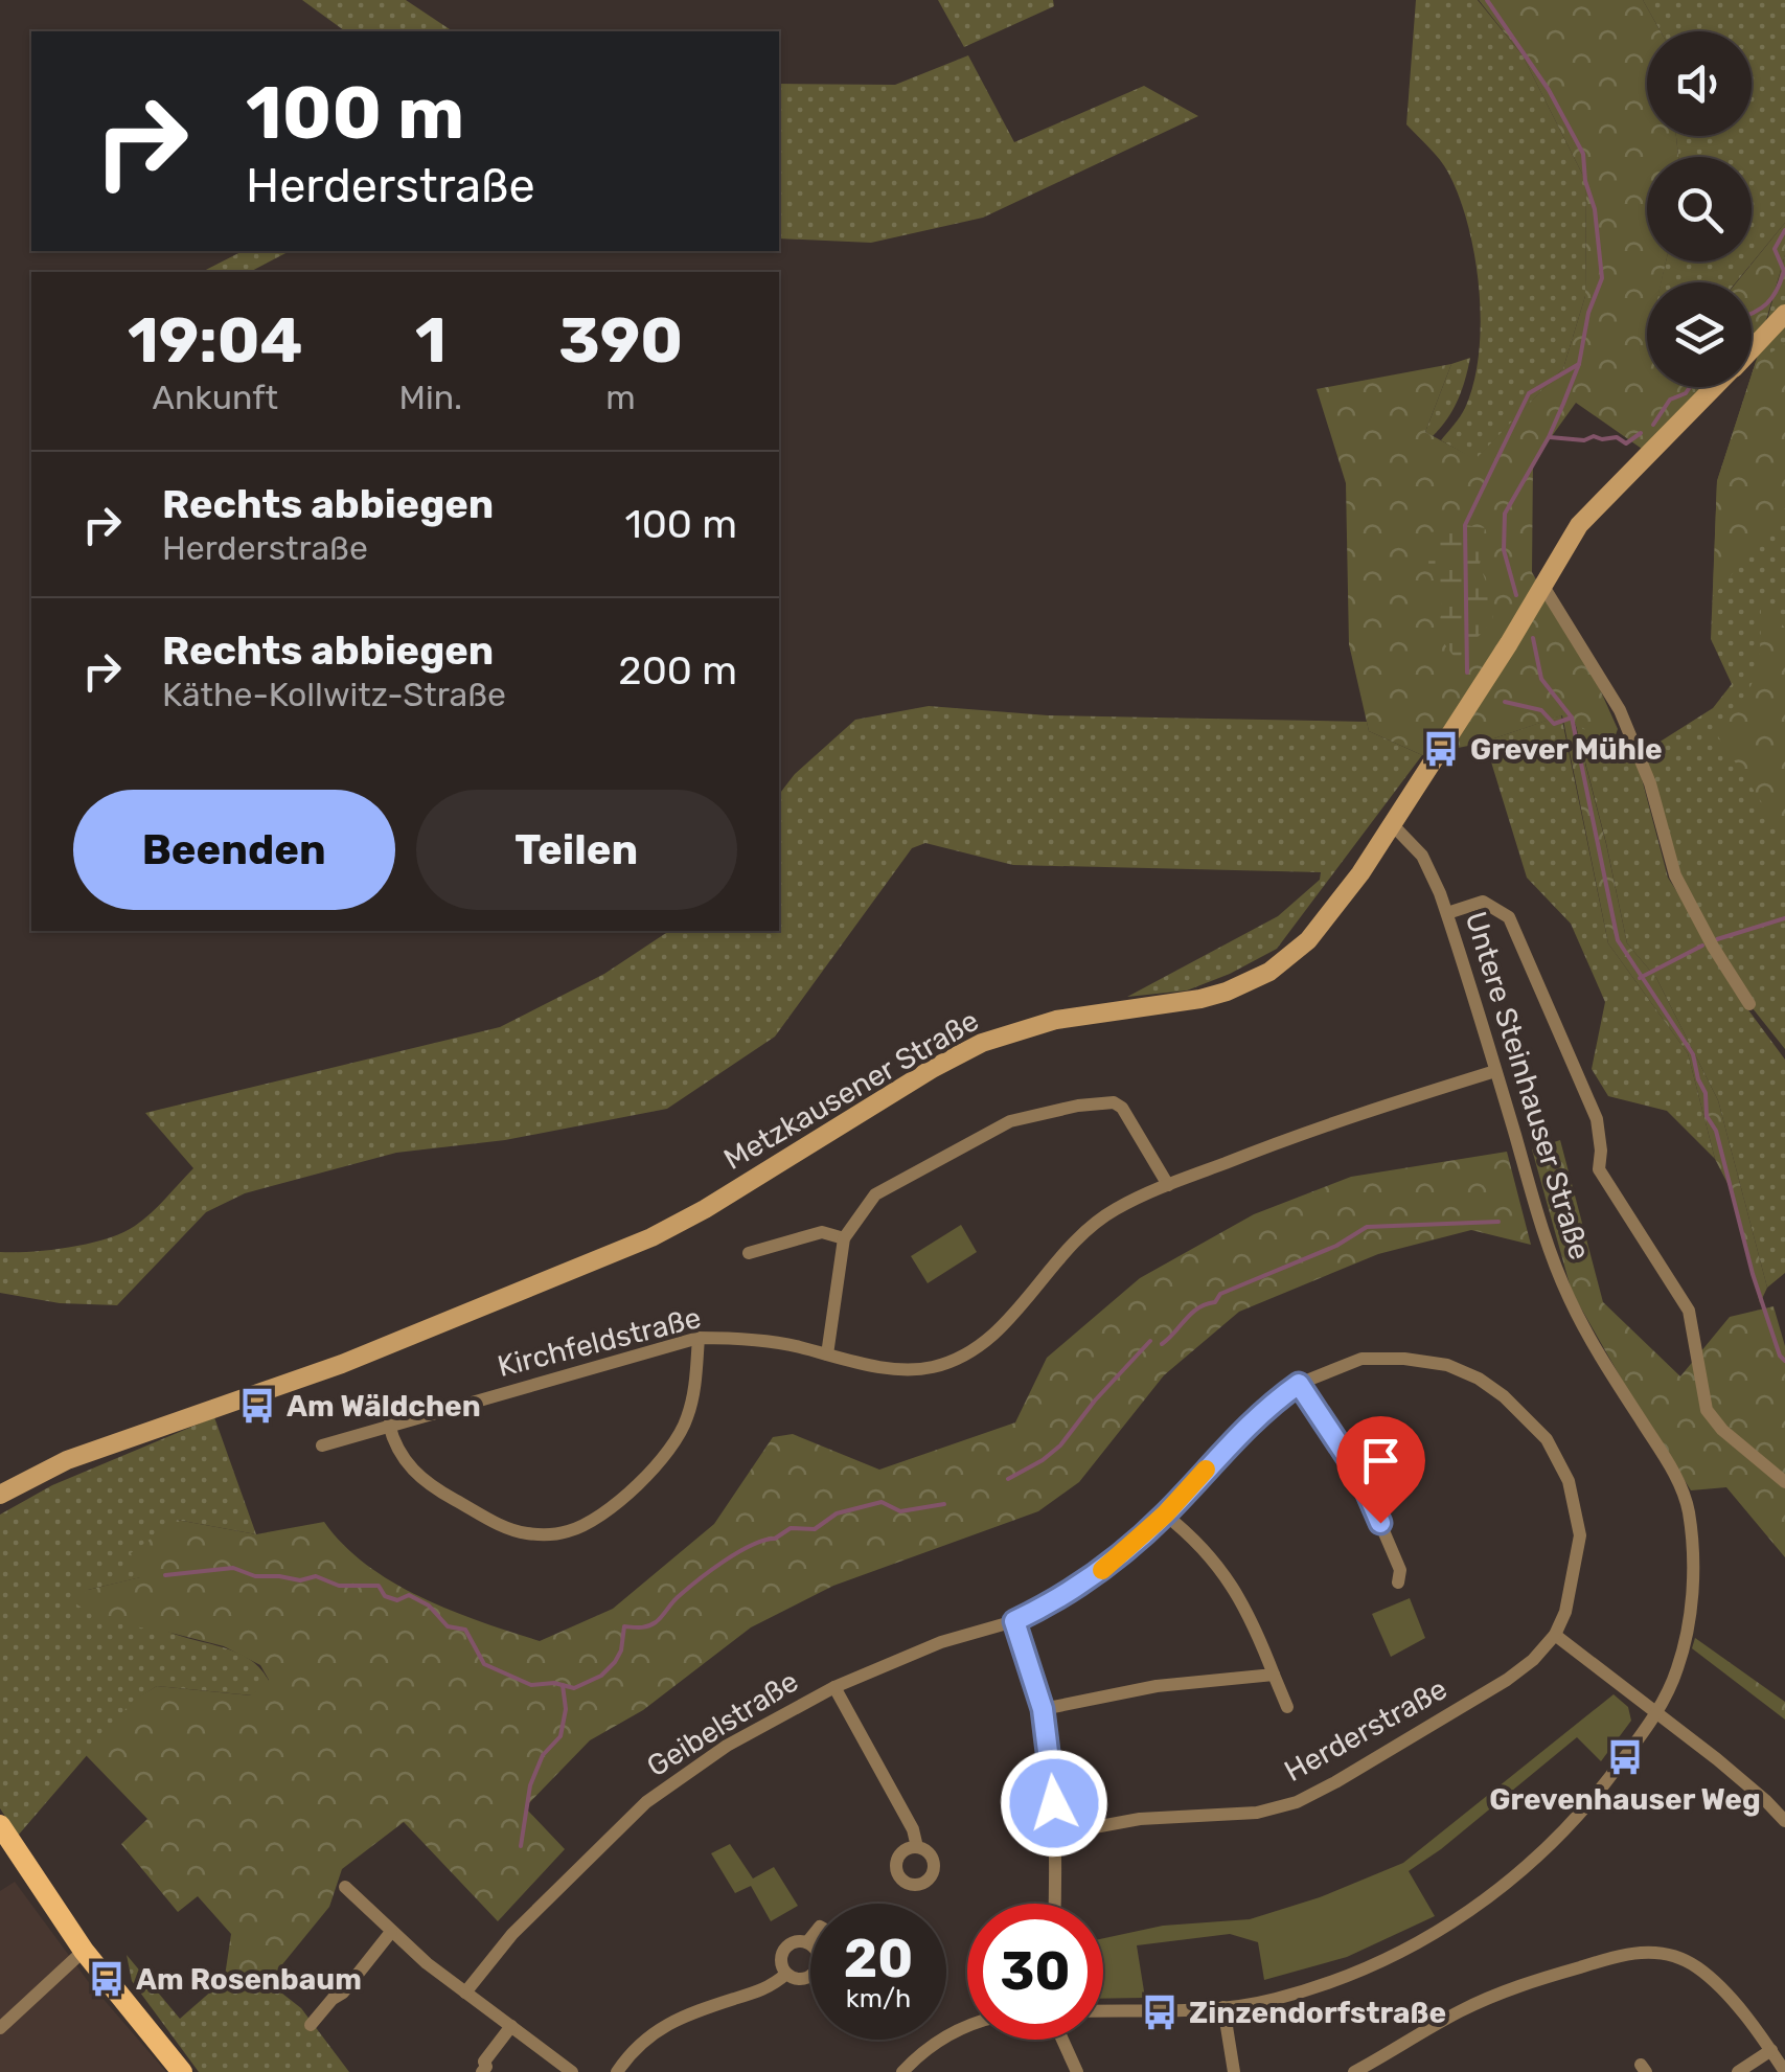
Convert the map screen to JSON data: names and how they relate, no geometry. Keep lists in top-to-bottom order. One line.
{"streets":{"main road":["Metzkausener Straße"],"street":["Untere Steinhauser Straße","Kirchfeldstraße","Geibelstraße","Herderstraße"]},"crossings":[["Untere Steinhauser Straße","Metzkausener Straße"],["Untere Steinhauser Straße","Kirchfeldstraße"],["Geibelstraße","Herderstraße"]],"places":{"bus stop":["Grever Mühle","Am Wäldchen","Grevenhauser Weg","Am Rosenbaum","Zinzendorfstraße"]},"page":{"turn":["100 m","Herderstraße"],"eta":["19:04","Ankunft","1","Min.","390","m"],"list":[{"name":"Rechts abbiegen","note":"Herderstraße","value":"100 m"},{"name":"Rechts abbiegen","note":"Käthe-Kollwitz-Straße","value":"200 m"}],"buttons":["Beenden","Teilen"],"speed":"20 km/h","limit":"30"}}
